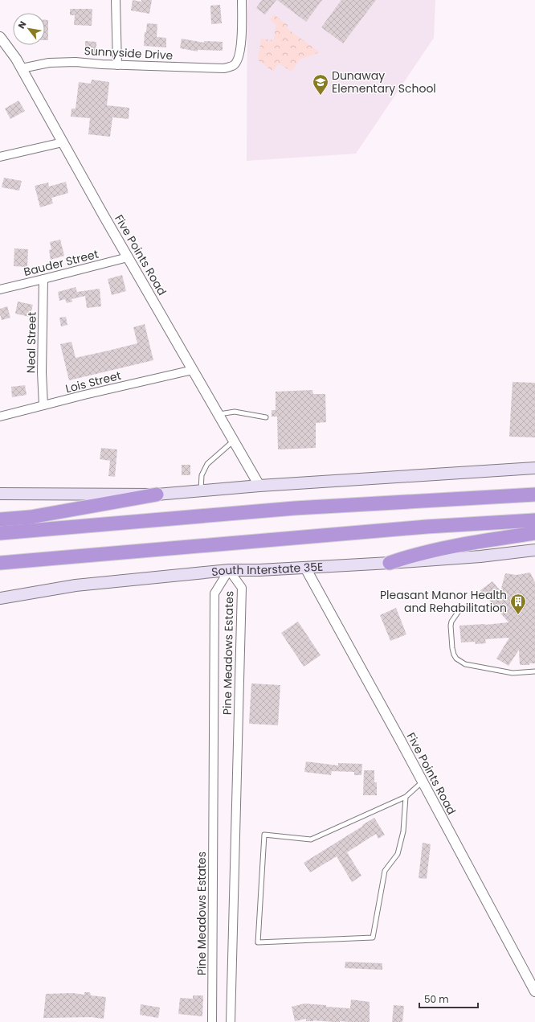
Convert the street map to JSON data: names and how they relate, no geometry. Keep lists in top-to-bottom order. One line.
{"streets":{"main road":["South Interstate 35E"],"street":["Sunnyside Drive","Five Points Road","Bauder Street","Neal Street","Lois Street","Pine Meadows Estates"]},"crossings":[["Sunnyside Drive","Five Points Road"],["Five Points Road","Bauder Street"],["Five Points Road","Lois Street"],["Five Points Road","South Interstate 35E"],["Bauder Street","Neal Street"],["Neal Street","Lois Street"],["South Interstate 35E","Pine Meadows Estates"]],"places":{"school or university":["Dunaway Elementary School"],"building":["Pleasant Manor Health and Rehabilitation"]},"scale_bar":"50 m","north":"top left"}
